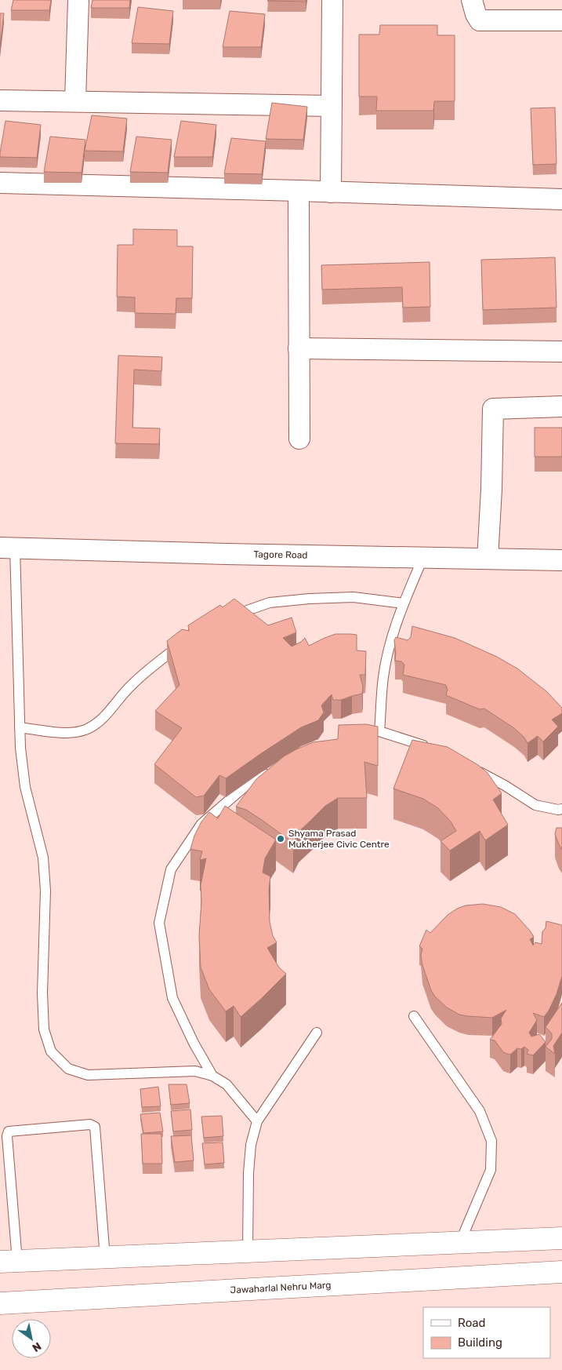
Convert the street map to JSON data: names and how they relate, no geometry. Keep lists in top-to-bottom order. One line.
{"streets":{"main road":["Jawaharlal Nehru Marg"],"street":["Tagore Road"]},"places":["Shyama Prasad Mukherjee Civic Centre"],"legend":["Road","Building"],"north":"bottom right"}
